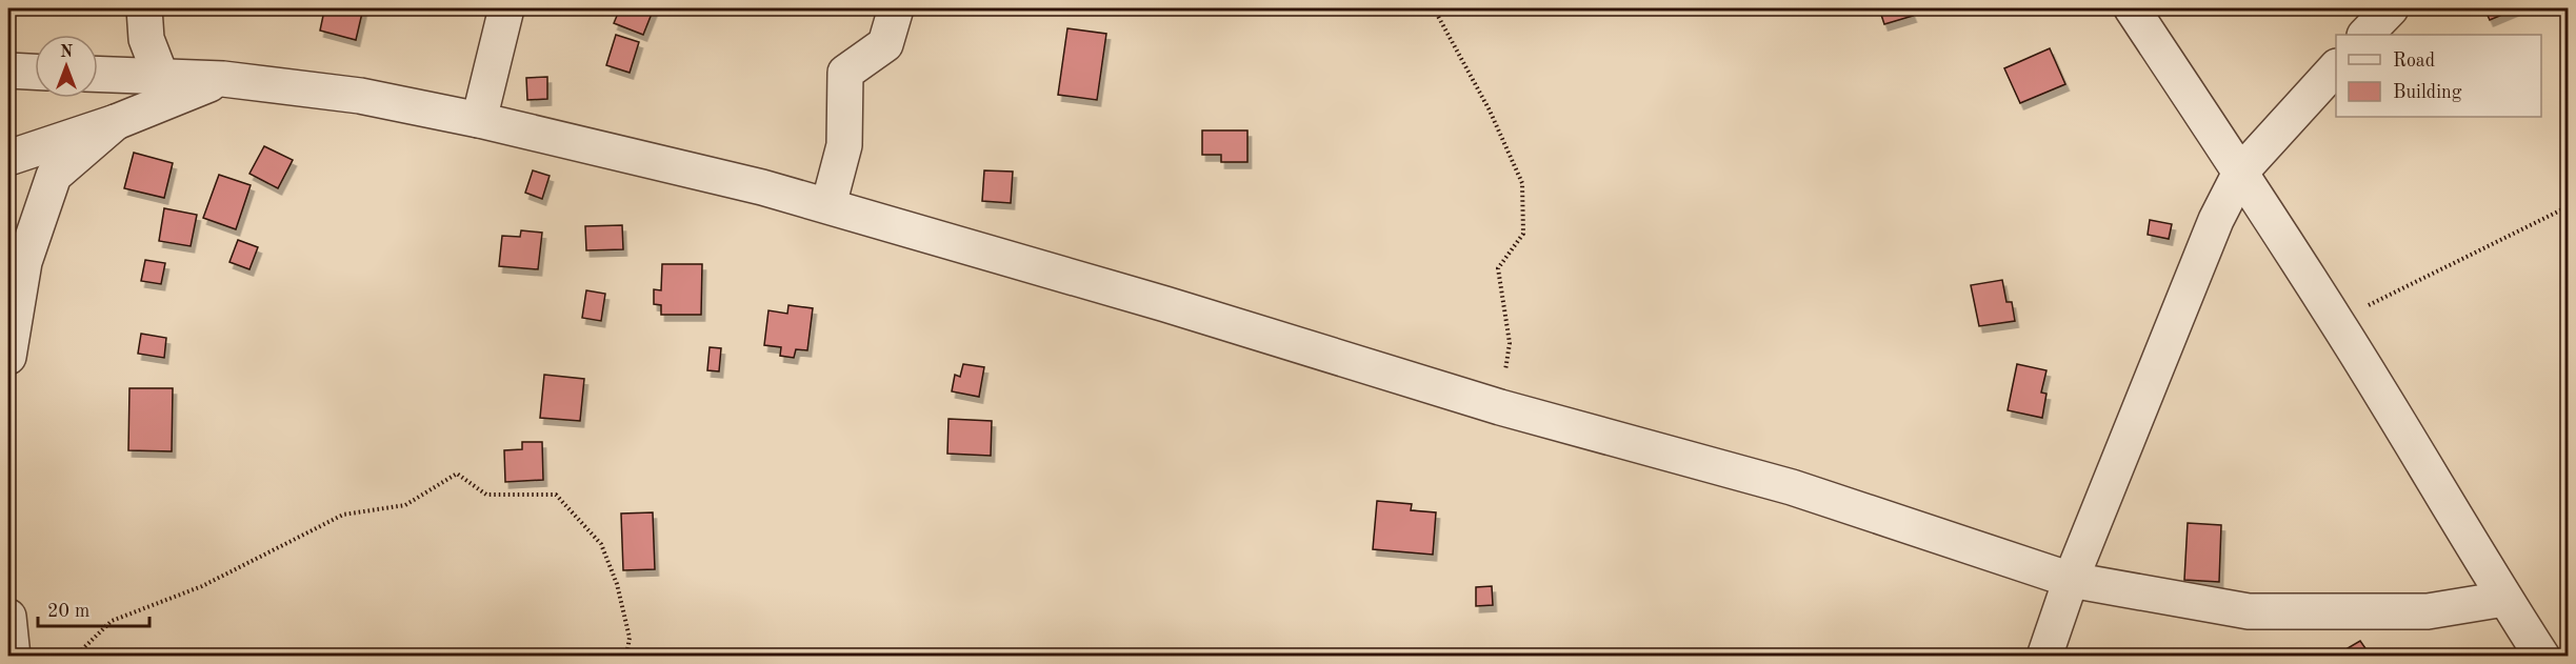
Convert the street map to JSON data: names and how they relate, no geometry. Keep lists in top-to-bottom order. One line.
{"legend":["Road","Building"],"scale_bar":"20 m","north":"top"}
